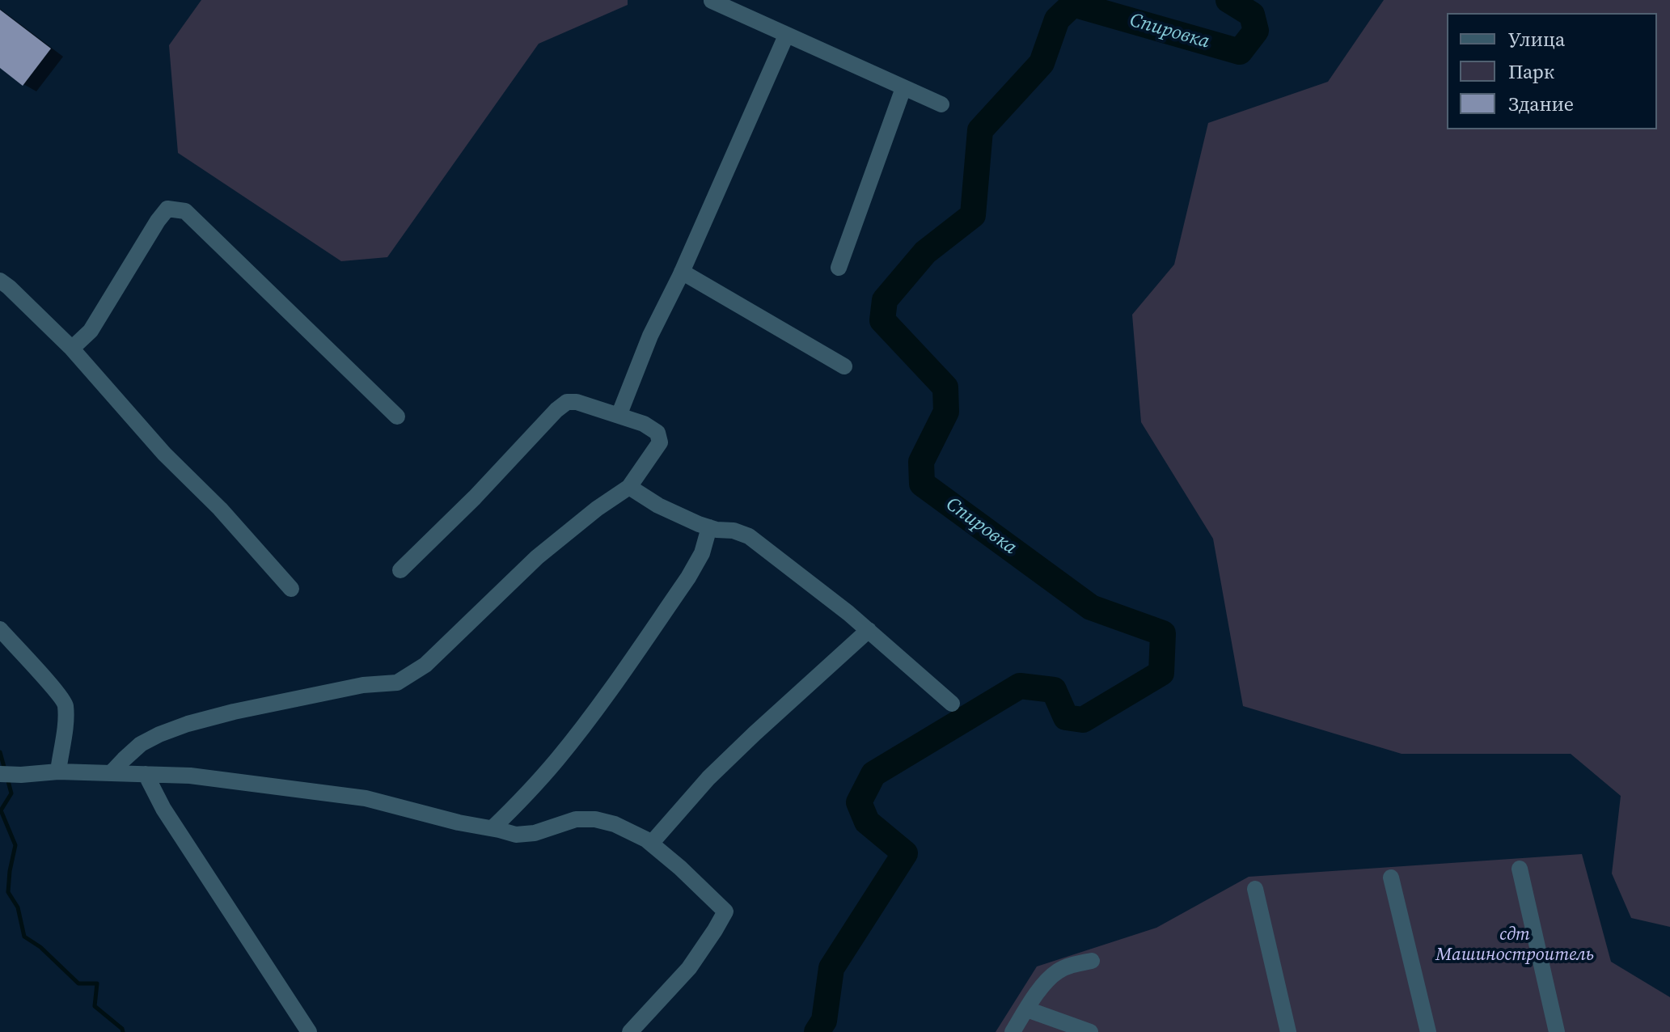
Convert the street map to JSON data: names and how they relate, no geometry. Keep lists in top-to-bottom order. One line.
{"water":["Спировка"],"parks":["сдт Машиностроитель"],"legend":["Улица","Парк","Здание"]}
